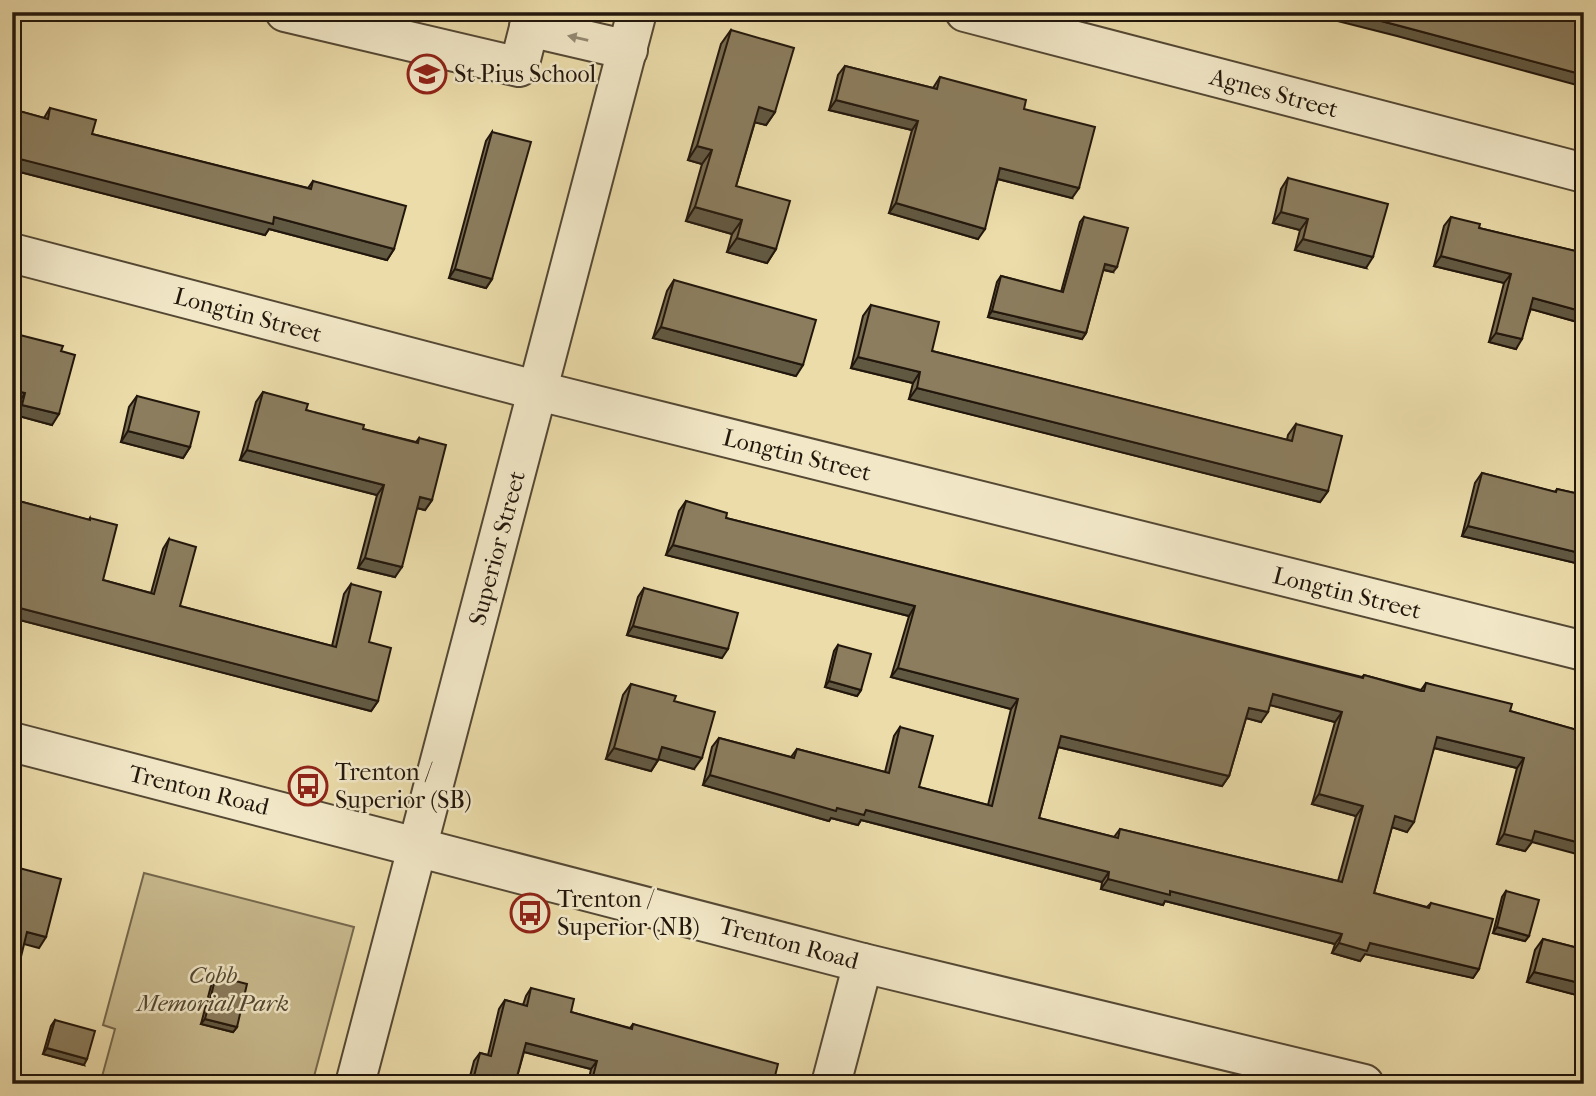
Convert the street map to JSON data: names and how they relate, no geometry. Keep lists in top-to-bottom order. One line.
{"streets":{"street":["Agnes Street","Longtin Street","Superior Street","Trenton Road"]},"crossings":[["Longtin Street","Superior Street"],["Superior Street","Trenton Road"]],"parks":["Cobb Memorial Park"],"places":{"school or university":["St Pius School"],"bus stop":["Trenton / Superior (SB)","Trenton / Superior (NB)"]}}
